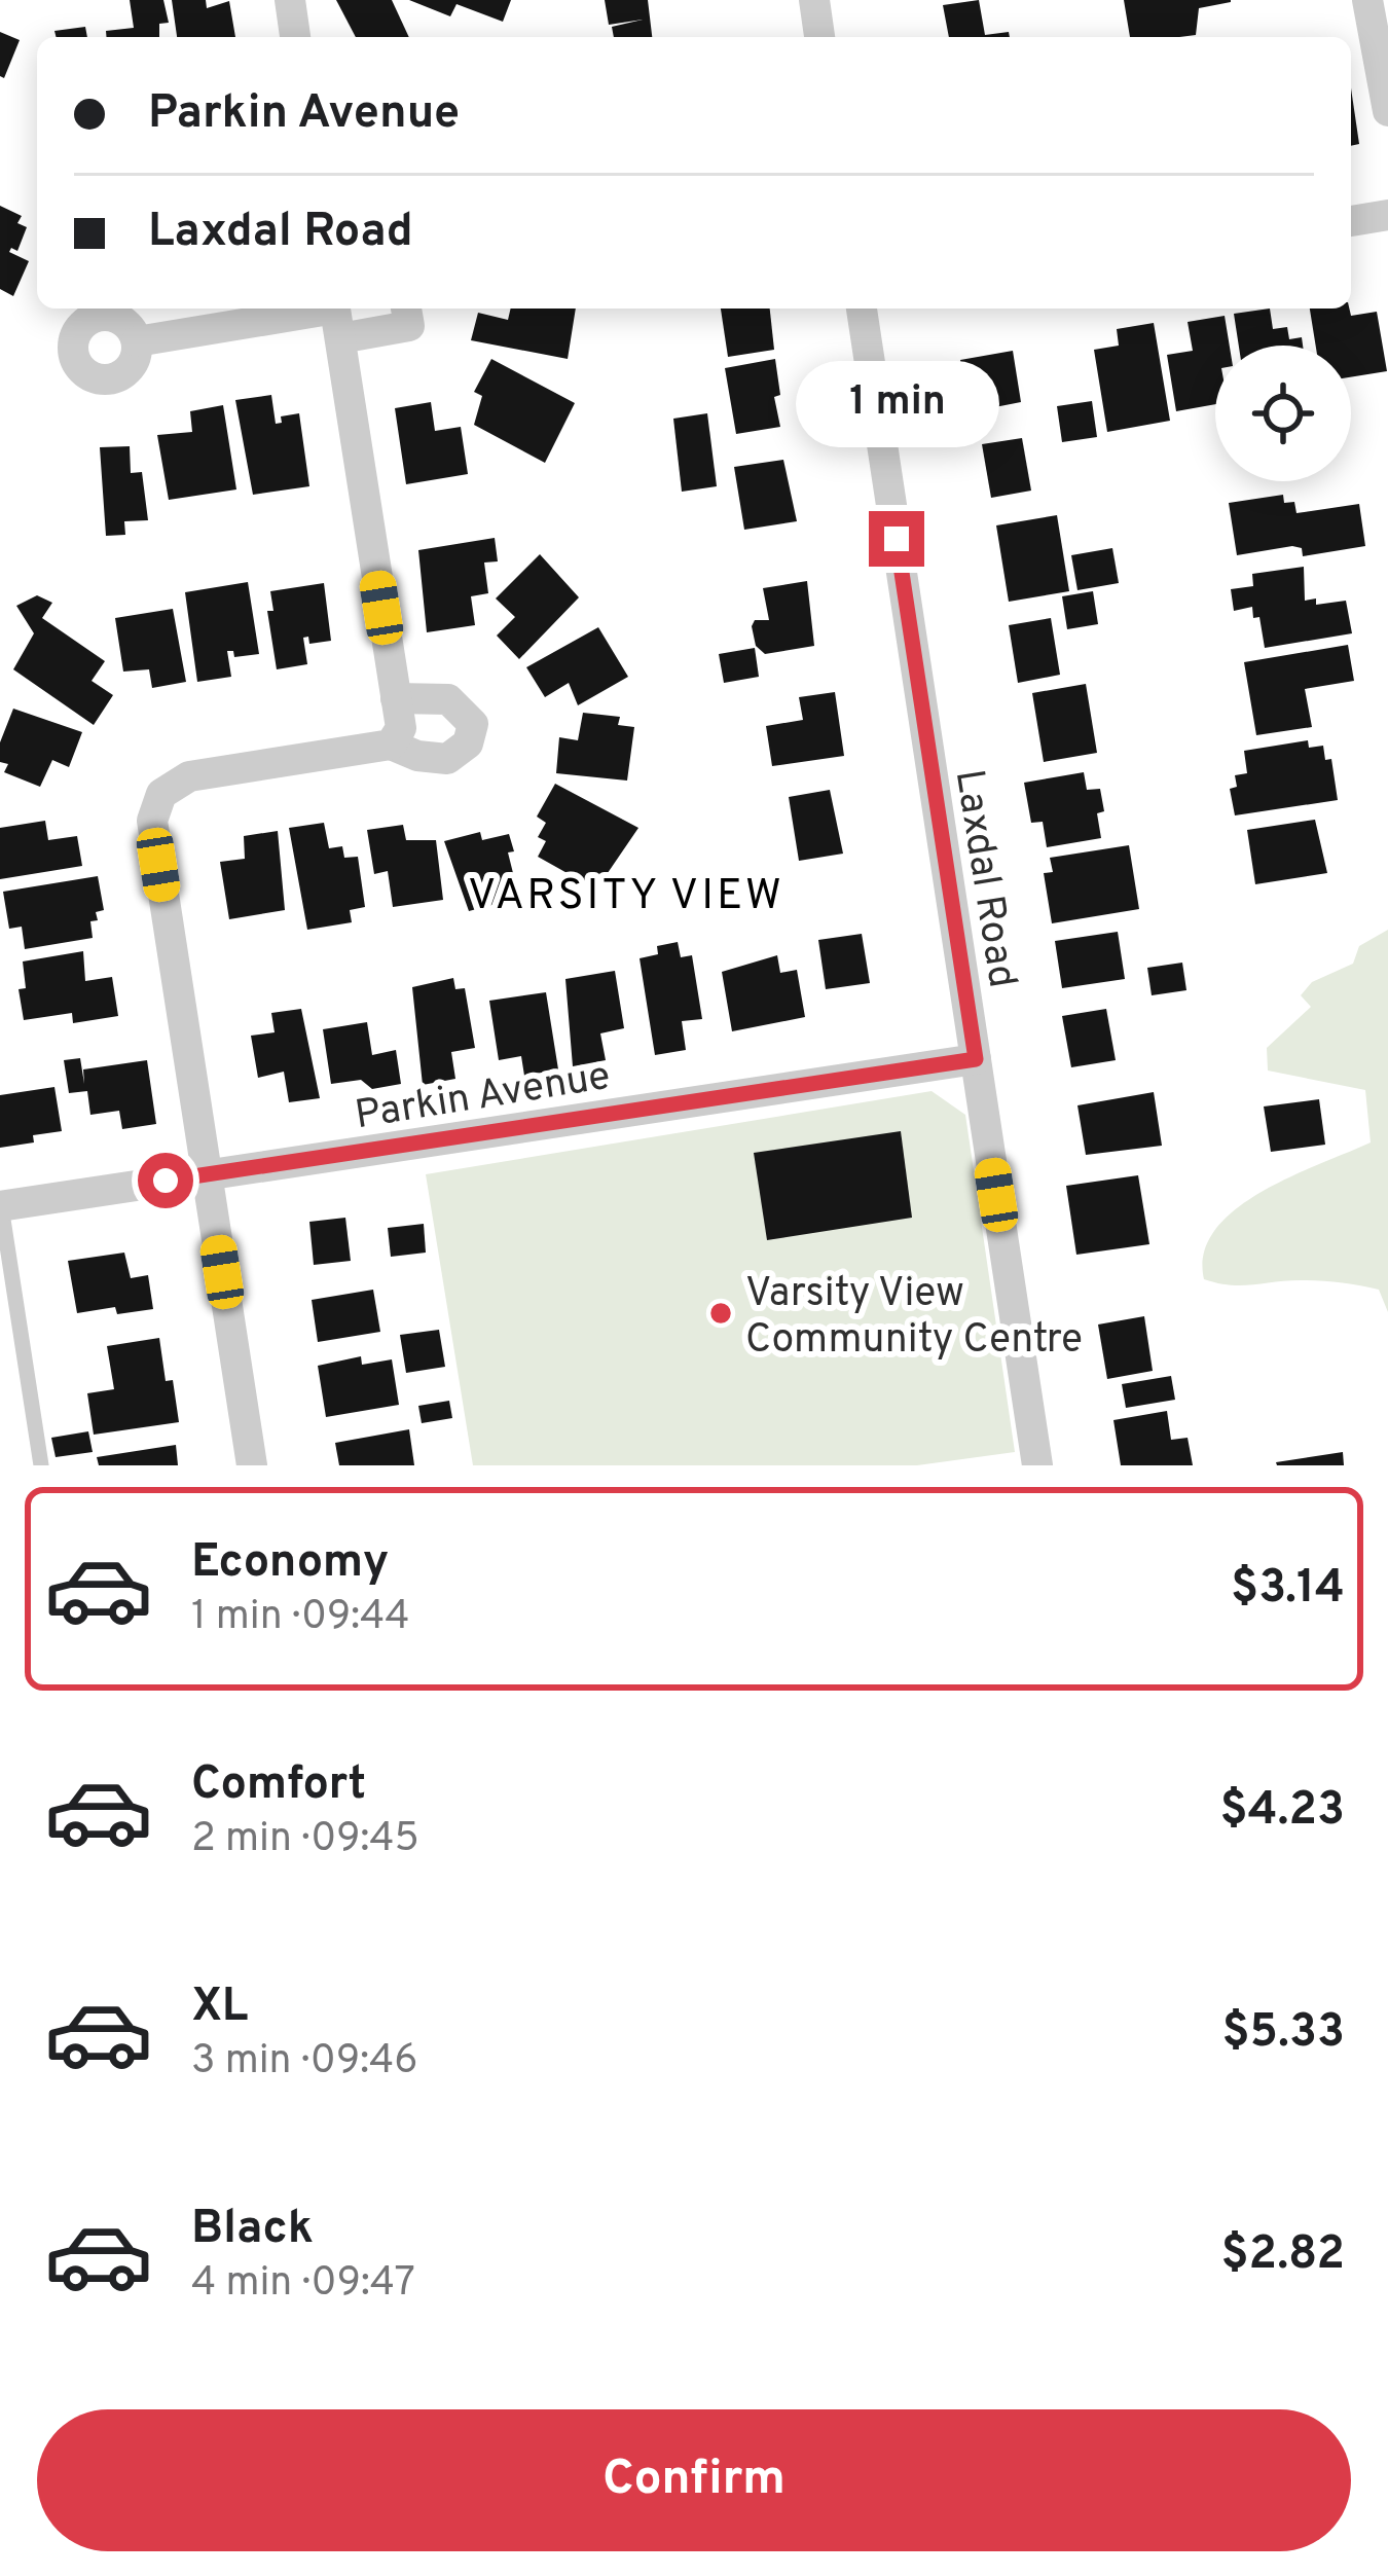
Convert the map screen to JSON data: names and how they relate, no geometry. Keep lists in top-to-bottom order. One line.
{"streets":{"street":["Laxdal Road","Parkin Avenue"]},"crossings":[["Laxdal Road","Parkin Avenue"]],"districts":["VARSITY VIEW"],"places":["Varsity View Community Centre"],"page":{"banner":["Parkin Avenue","Laxdal Road"],"bubble":"1 min","list":[{"name":"Economy","note":"1 min · 09:44","value":"$3.14"},{"name":"Comfort","note":"2 min · 09:45","value":"$4.23"},{"name":"XL","note":"3 min · 09:46","value":"$5.33"},{"name":"Black","note":"4 min · 09:47","value":"$2.82"}],"buttons":"Confirm"}}
